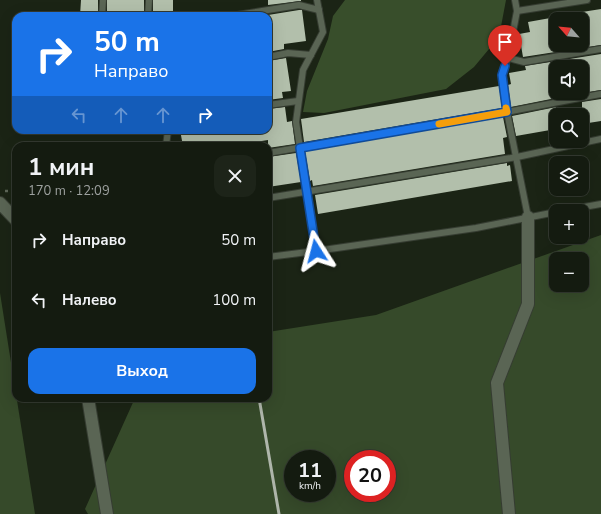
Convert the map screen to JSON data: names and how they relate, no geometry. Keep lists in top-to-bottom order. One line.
{"north":"top left","page":{"map_buttons":["+","−"],"turn":["50 m","Направо"],"heading":["1 мин","170 m · 12:09"],"list":[{"name":"Направо","value":"50 m"},{"name":"Налево","value":"100 m"}],"buttons":"Выход","speed":"11 km/h","limit":"20"}}
